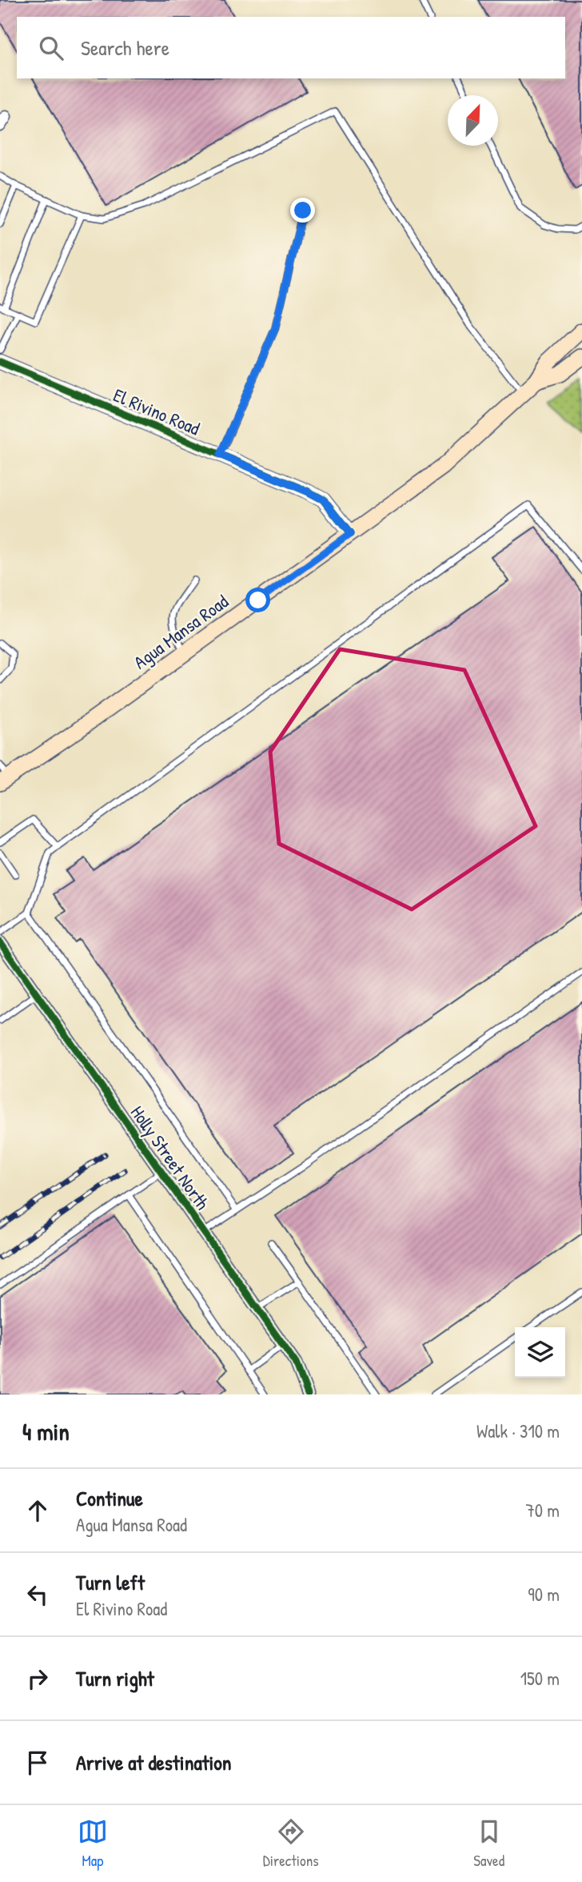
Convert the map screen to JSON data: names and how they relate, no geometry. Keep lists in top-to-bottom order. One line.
{"streets":{"main road":["Agua Mansa Road"],"street":["El Rivino Road","Holly Street North"]},"crossings":[["El Rivino Road","Agua Mansa Road"]],"north":"top right","page":{"search":"Search here","heading":["4 min","Walk · 310 m"],"list":[["Continue","Agua Mansa Road","70 m"],["Turn left","El Rivino Road","90 m"],["Turn right","150 m"],"Arrive at destination"],"nav":["Map","Directions","Saved"]}}
